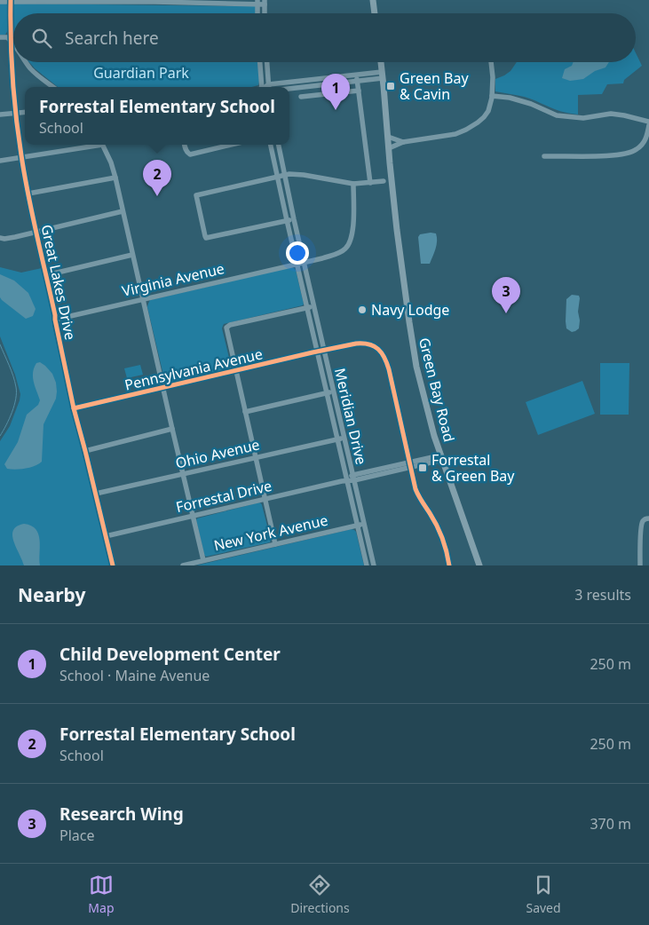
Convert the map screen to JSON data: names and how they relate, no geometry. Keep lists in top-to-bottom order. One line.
{"streets":{"main road":["Green Bay Road"],"street":["Virginia Avenue","Great Lakes Drive","Pennsylvania Avenue","Meridian Drive","Ohio Avenue","Forrestal Drive","New York Avenue"]},"crossings":[["Virginia Avenue","Great Lakes Drive"],["Virginia Avenue","Meridian Drive"],["Great Lakes Drive","Pennsylvania Avenue"],["Great Lakes Drive","Ohio Avenue"],["Great Lakes Drive","Forrestal Drive"],["Pennsylvania Avenue","Meridian Drive"],["Pennsylvania Avenue","Forrestal Drive"],["Green Bay Road","Forrestal Drive"],["Meridian Drive","Ohio Avenue"],["Meridian Drive","Forrestal Drive"],["Meridian Drive","New York Avenue"]],"parks":["Guardian Park"],"places":{"transit":["Green Bay & Cavin","Forrestal & Green Bay"],"other":["Navy Lodge"]},"page":{"search":"Search here","pins":["1","2","3"],"popup":["Forrestal Elementary School","School"],"heading":["Nearby","3 results"],"list":[{"mark":"1","name":"Child Development Center","note":"School · Maine Avenue","value":"250 m"},{"mark":"2","name":"Forrestal Elementary School","note":"School","value":"250 m"},{"mark":"3","name":"Research Wing","note":"Place","value":"370 m"}],"nav":["Map","Directions","Saved"]}}
